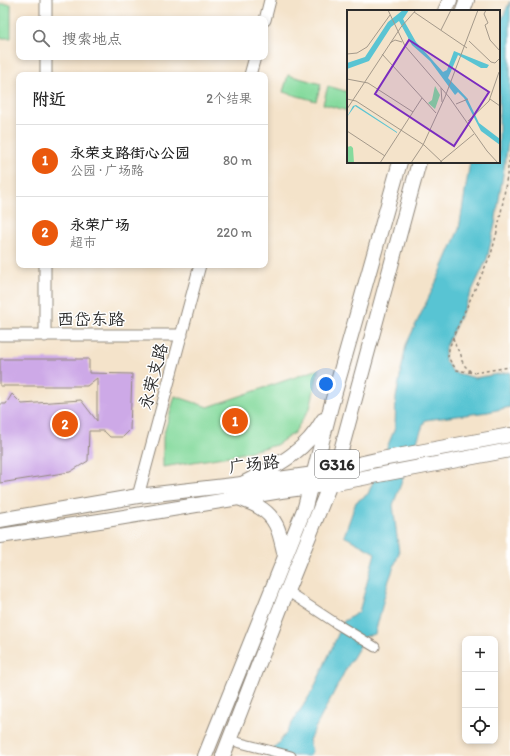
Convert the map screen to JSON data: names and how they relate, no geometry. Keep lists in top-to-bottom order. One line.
{"streets":{"main road":["广场路","G316"],"street":["西岱东路","永荣支路"]},"crossings":[["西岱东路","永荣支路"],["永荣支路","广场路"],["广场路","G316"]],"page":{"search":"搜索地点","heading":["附近","2个结果"],"list":[{"mark":"1","name":"永荣支路街心公园","note":"公园 · 广场路","value":"80 m"},{"mark":"2","name":"永荣广场","note":"超市","value":"220 m"}],"pins":["1","2"],"map_buttons":["+","−"]}}
